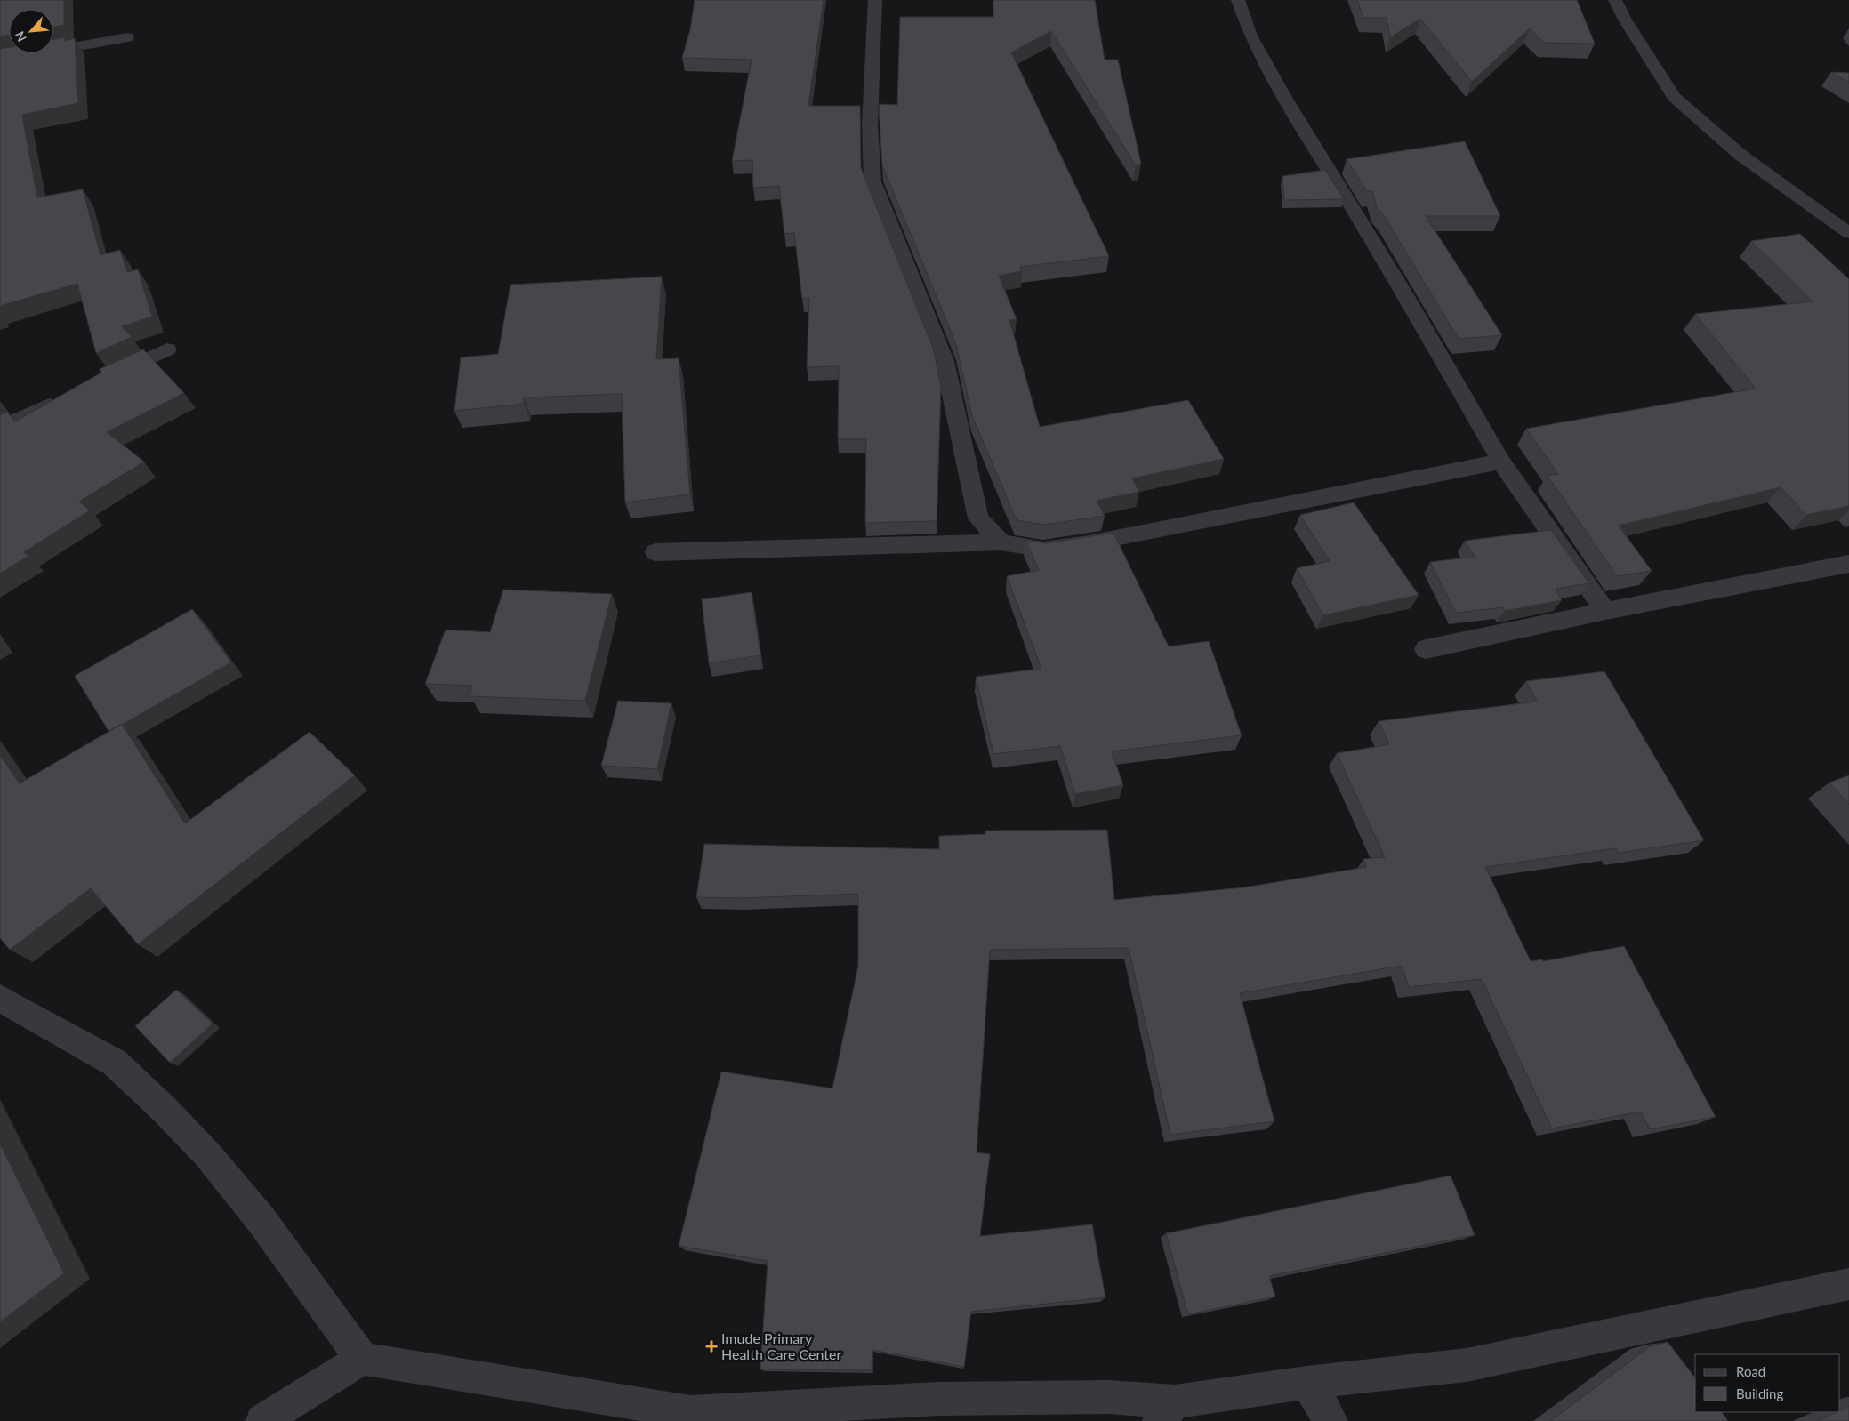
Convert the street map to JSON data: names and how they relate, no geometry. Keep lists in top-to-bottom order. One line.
{"places":{"health":["Imude Primary Health Care Center"]},"legend":["Road","Building"],"north":"bottom left"}
